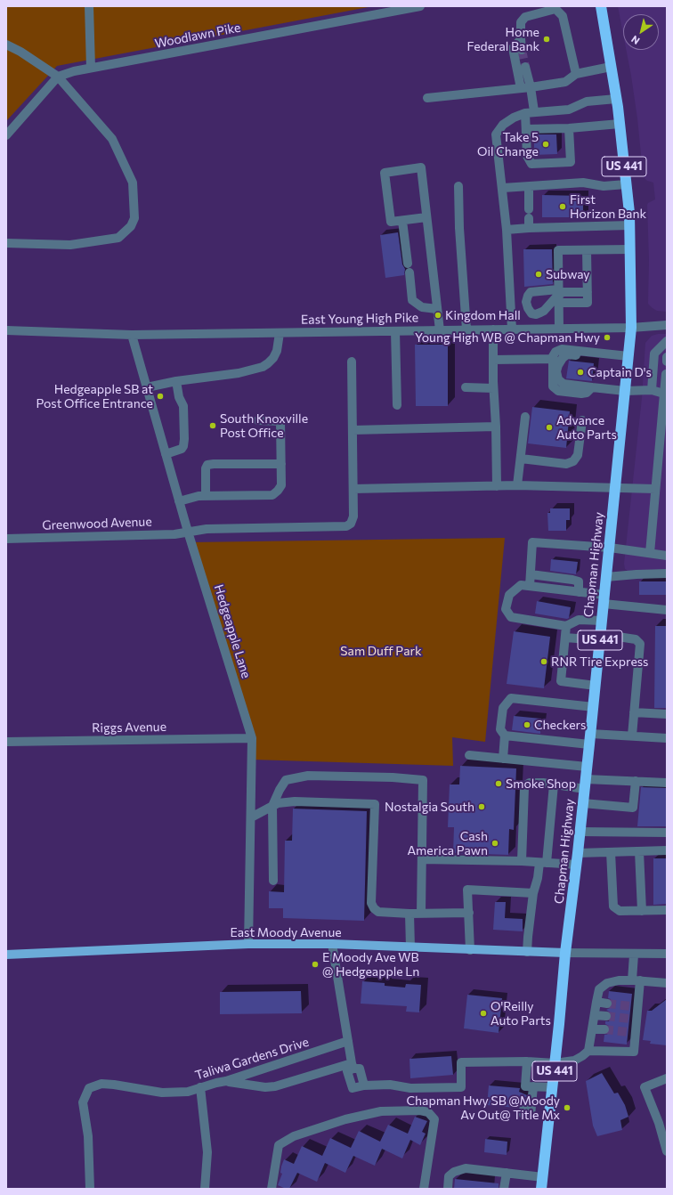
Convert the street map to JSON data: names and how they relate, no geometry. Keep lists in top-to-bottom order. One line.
{"streets":{"highway":["US 441","Chapman Highway"],"main road":["East Moody Avenue"],"street":["Woodlawn Pike","East Young High Pike","Greenwood Avenue","Hedgeapple Lane","Riggs Avenue","Taliwa Gardens Drive"]},"crossings":[["East Young High Pike","Chapman Highway"],["East Young High Pike","Hedgeapple Lane"],["Greenwood Avenue","Hedgeapple Lane"],["Chapman Highway","East Moody Avenue"],["Hedgeapple Lane","Riggs Avenue"],["Hedgeapple Lane","East Moody Avenue"]],"parks":["Sam Duff Park"],"places":["Home Federal Bank","Take 5 Oil Change","First Horizon Bank","Subway","Kingdom Hall","Young High WB @ Chapman Hwy","Captain D's","Hedgeapple SB at Post Office Entrance","South Knoxville Post Office","Advance Auto Parts","RNR Tire Express","Checkers","Smoke Shop","Nostalgia South","Cash America Pawn","E Moody Ave WB @ Hedgeapple Ln","O'Reilly Auto Parts","Chapman Hwy SB @Moody Av Out@ Title Mx"],"north":"bottom left"}
